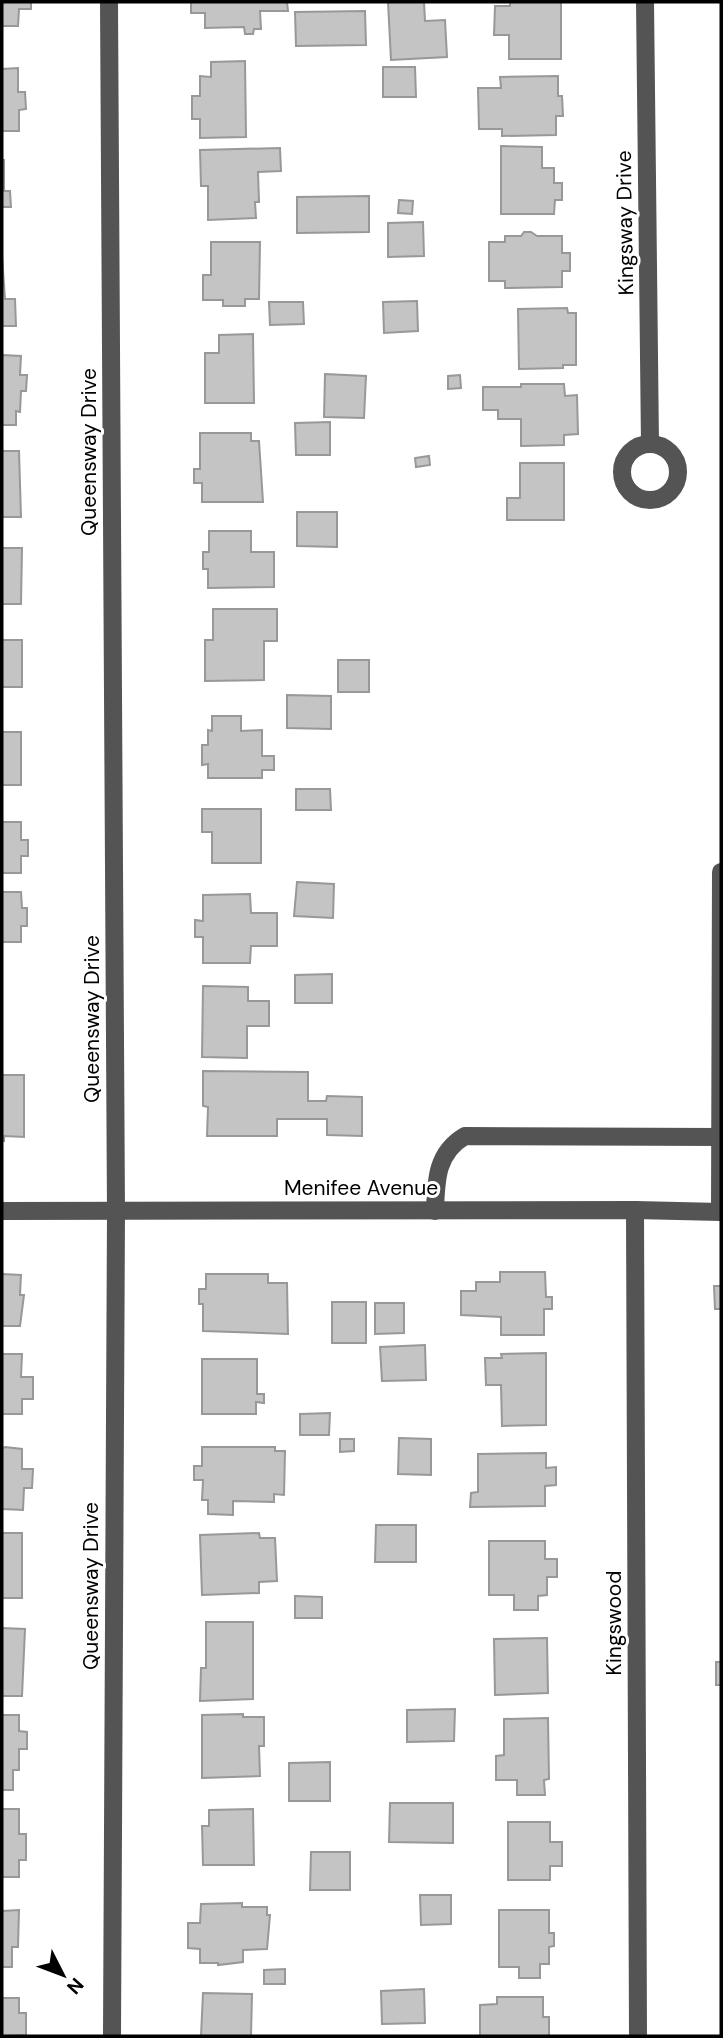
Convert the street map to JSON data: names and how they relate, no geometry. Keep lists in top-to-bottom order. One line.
{"streets":{"street":["Kingsway Drive","Queensway Drive","Menifee Avenue","Kingswood"]},"crossings":[["Queensway Drive","Menifee Avenue"],["Menifee Avenue","Kingswood"]],"north":"bottom right"}
